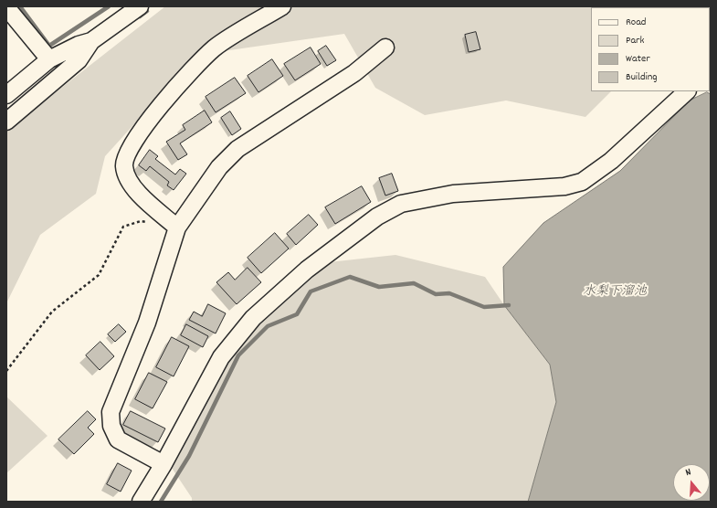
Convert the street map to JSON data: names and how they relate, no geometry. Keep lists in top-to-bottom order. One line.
{"water":["水梨下溜池"],"legend":["Road","Park","Water","Building"],"north":"top"}
